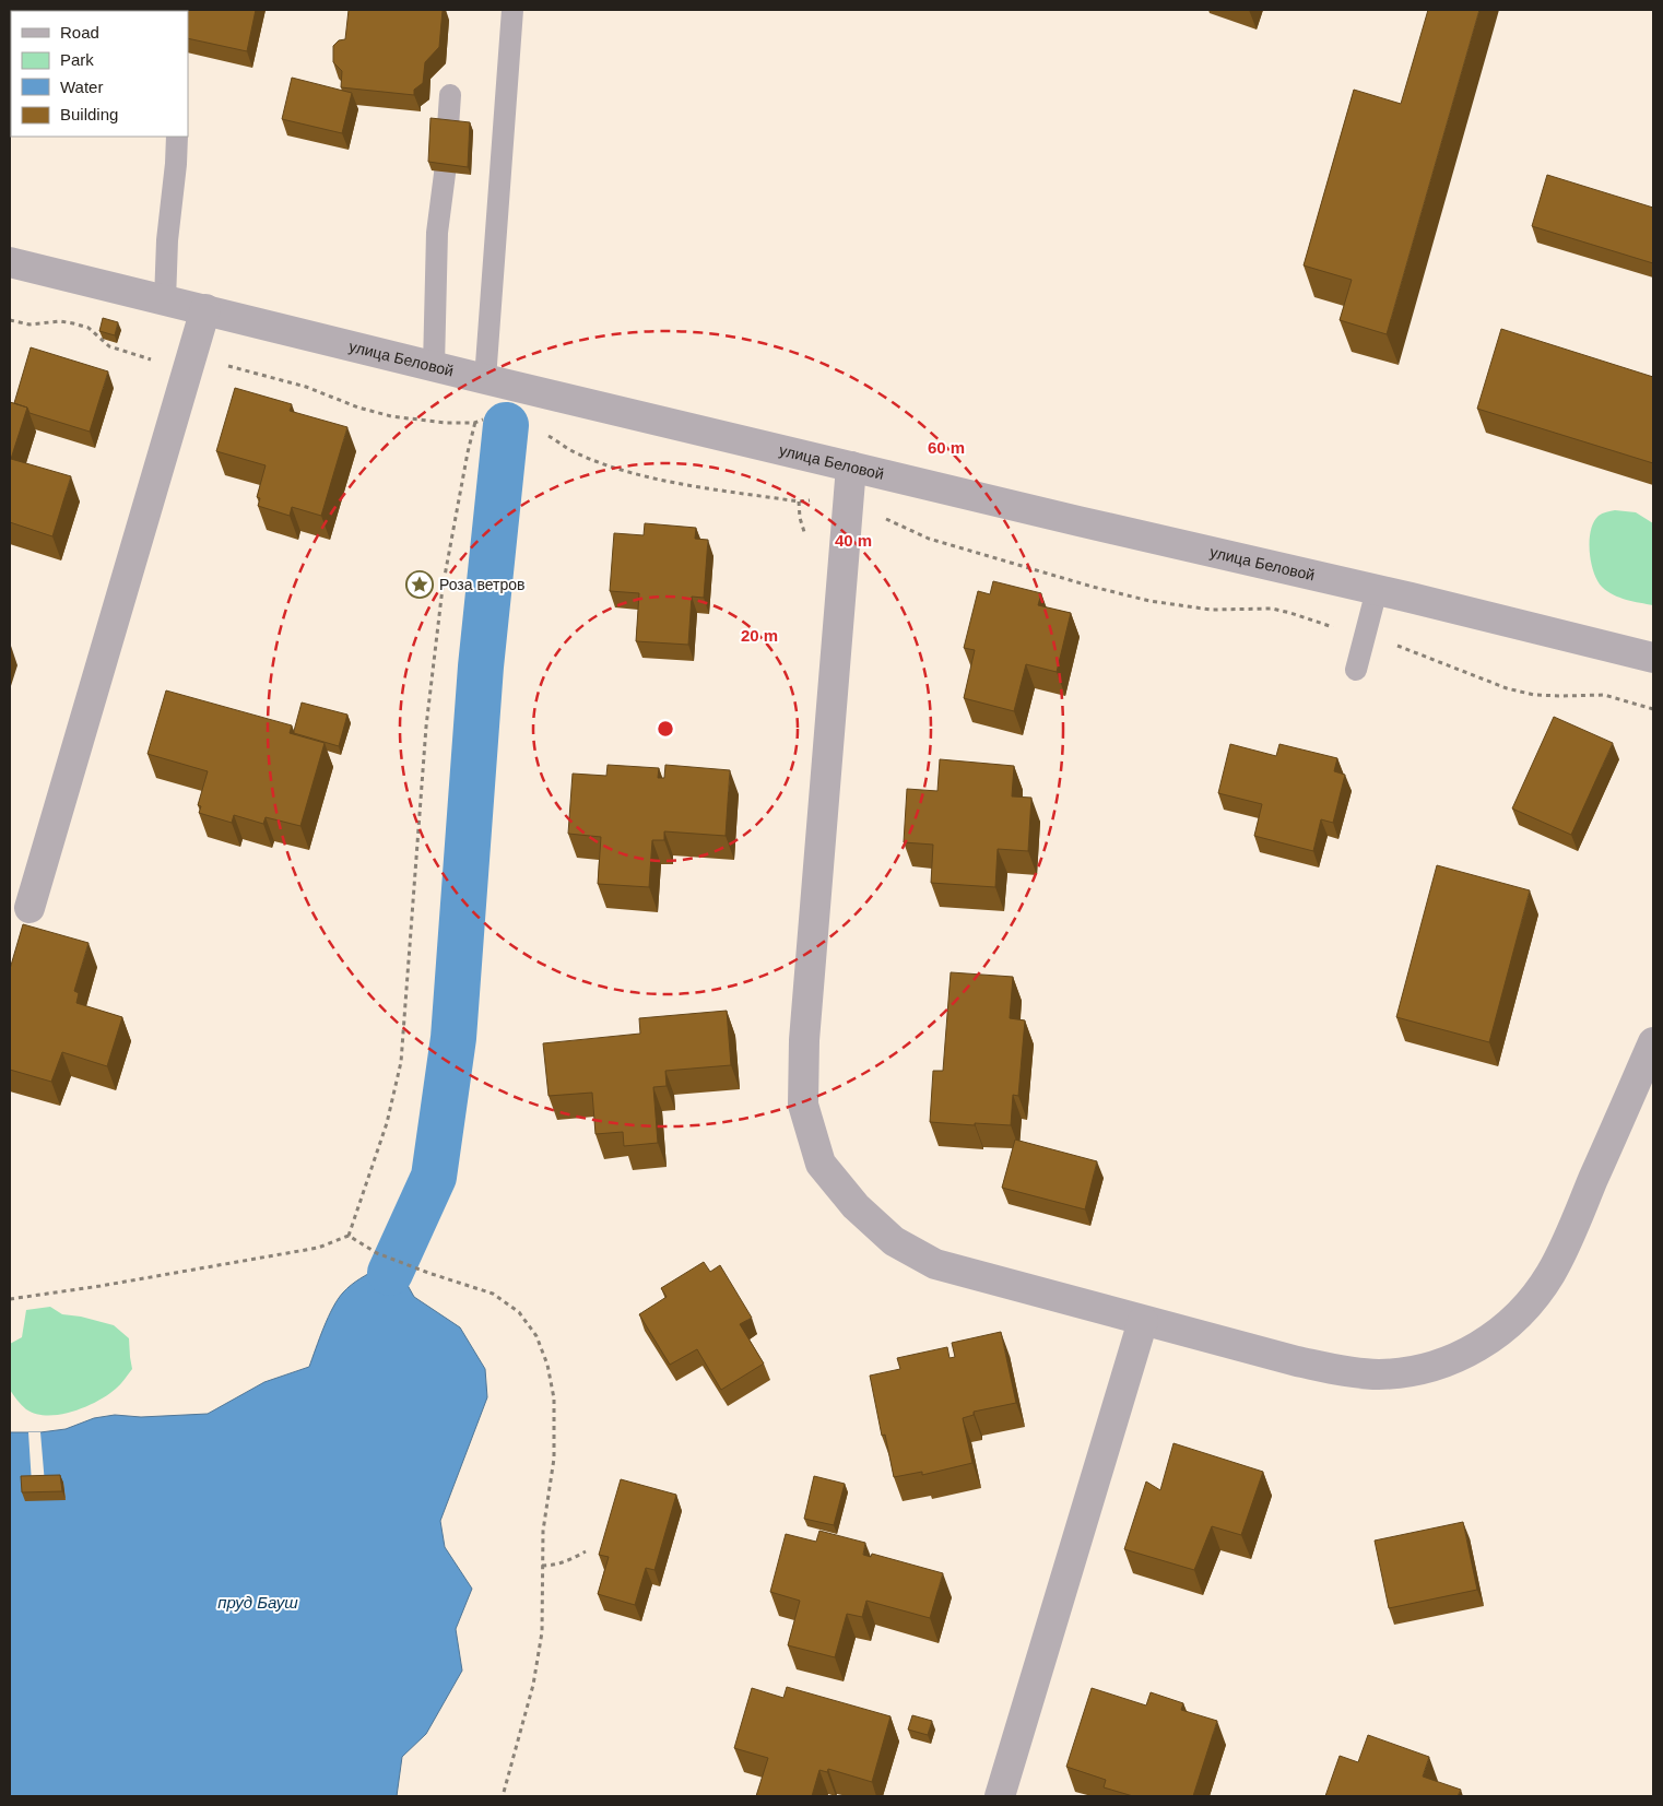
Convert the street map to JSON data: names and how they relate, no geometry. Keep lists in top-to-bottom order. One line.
{"streets":{"street":["улица Беловой"]},"water":["пруд Бауш"],"places":{"place":["Роза ветров"]},"legend":["Road","Park","Water","Building"],"rings":["60 m","40 m","20 m"]}
